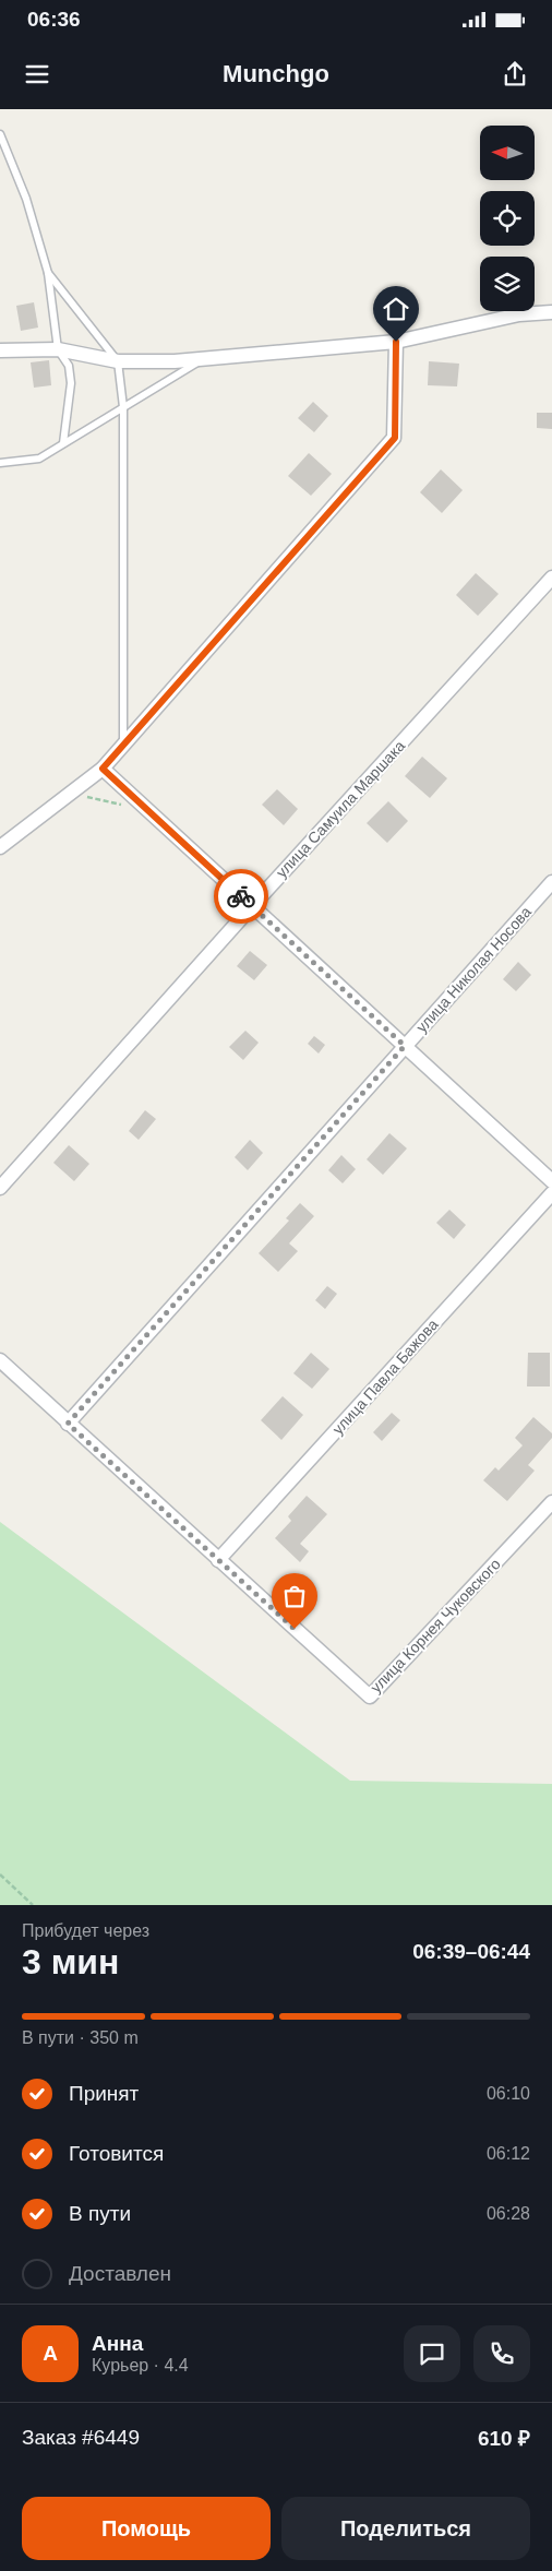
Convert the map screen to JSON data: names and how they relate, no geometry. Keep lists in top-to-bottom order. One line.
{"streets":{"street":["улица Самуила Маршака","улица Николая Носова","улица Павла Бажова","улица Корнея Чуковского"]},"crossings":[["улица Николая Носова","улица Корнея Чуковского"],["улица Павла Бажова","улица Корнея Чуковского"]],"north":"left","page":{"status":"06:36","header":"Munchgo","heading":["3 мин","Прибудет через","06:39–06:44"],"panel":["Анна","Курьер · 4.4","Заказ #6449","610 ₽"],"bar":"В пути · 350 m","list":[["Принят","06:10"],["Готовится","06:12"],["В пути","06:28"],"Доставлен"],"round":"А","buttons":["Помощь","Поделиться"]}}
